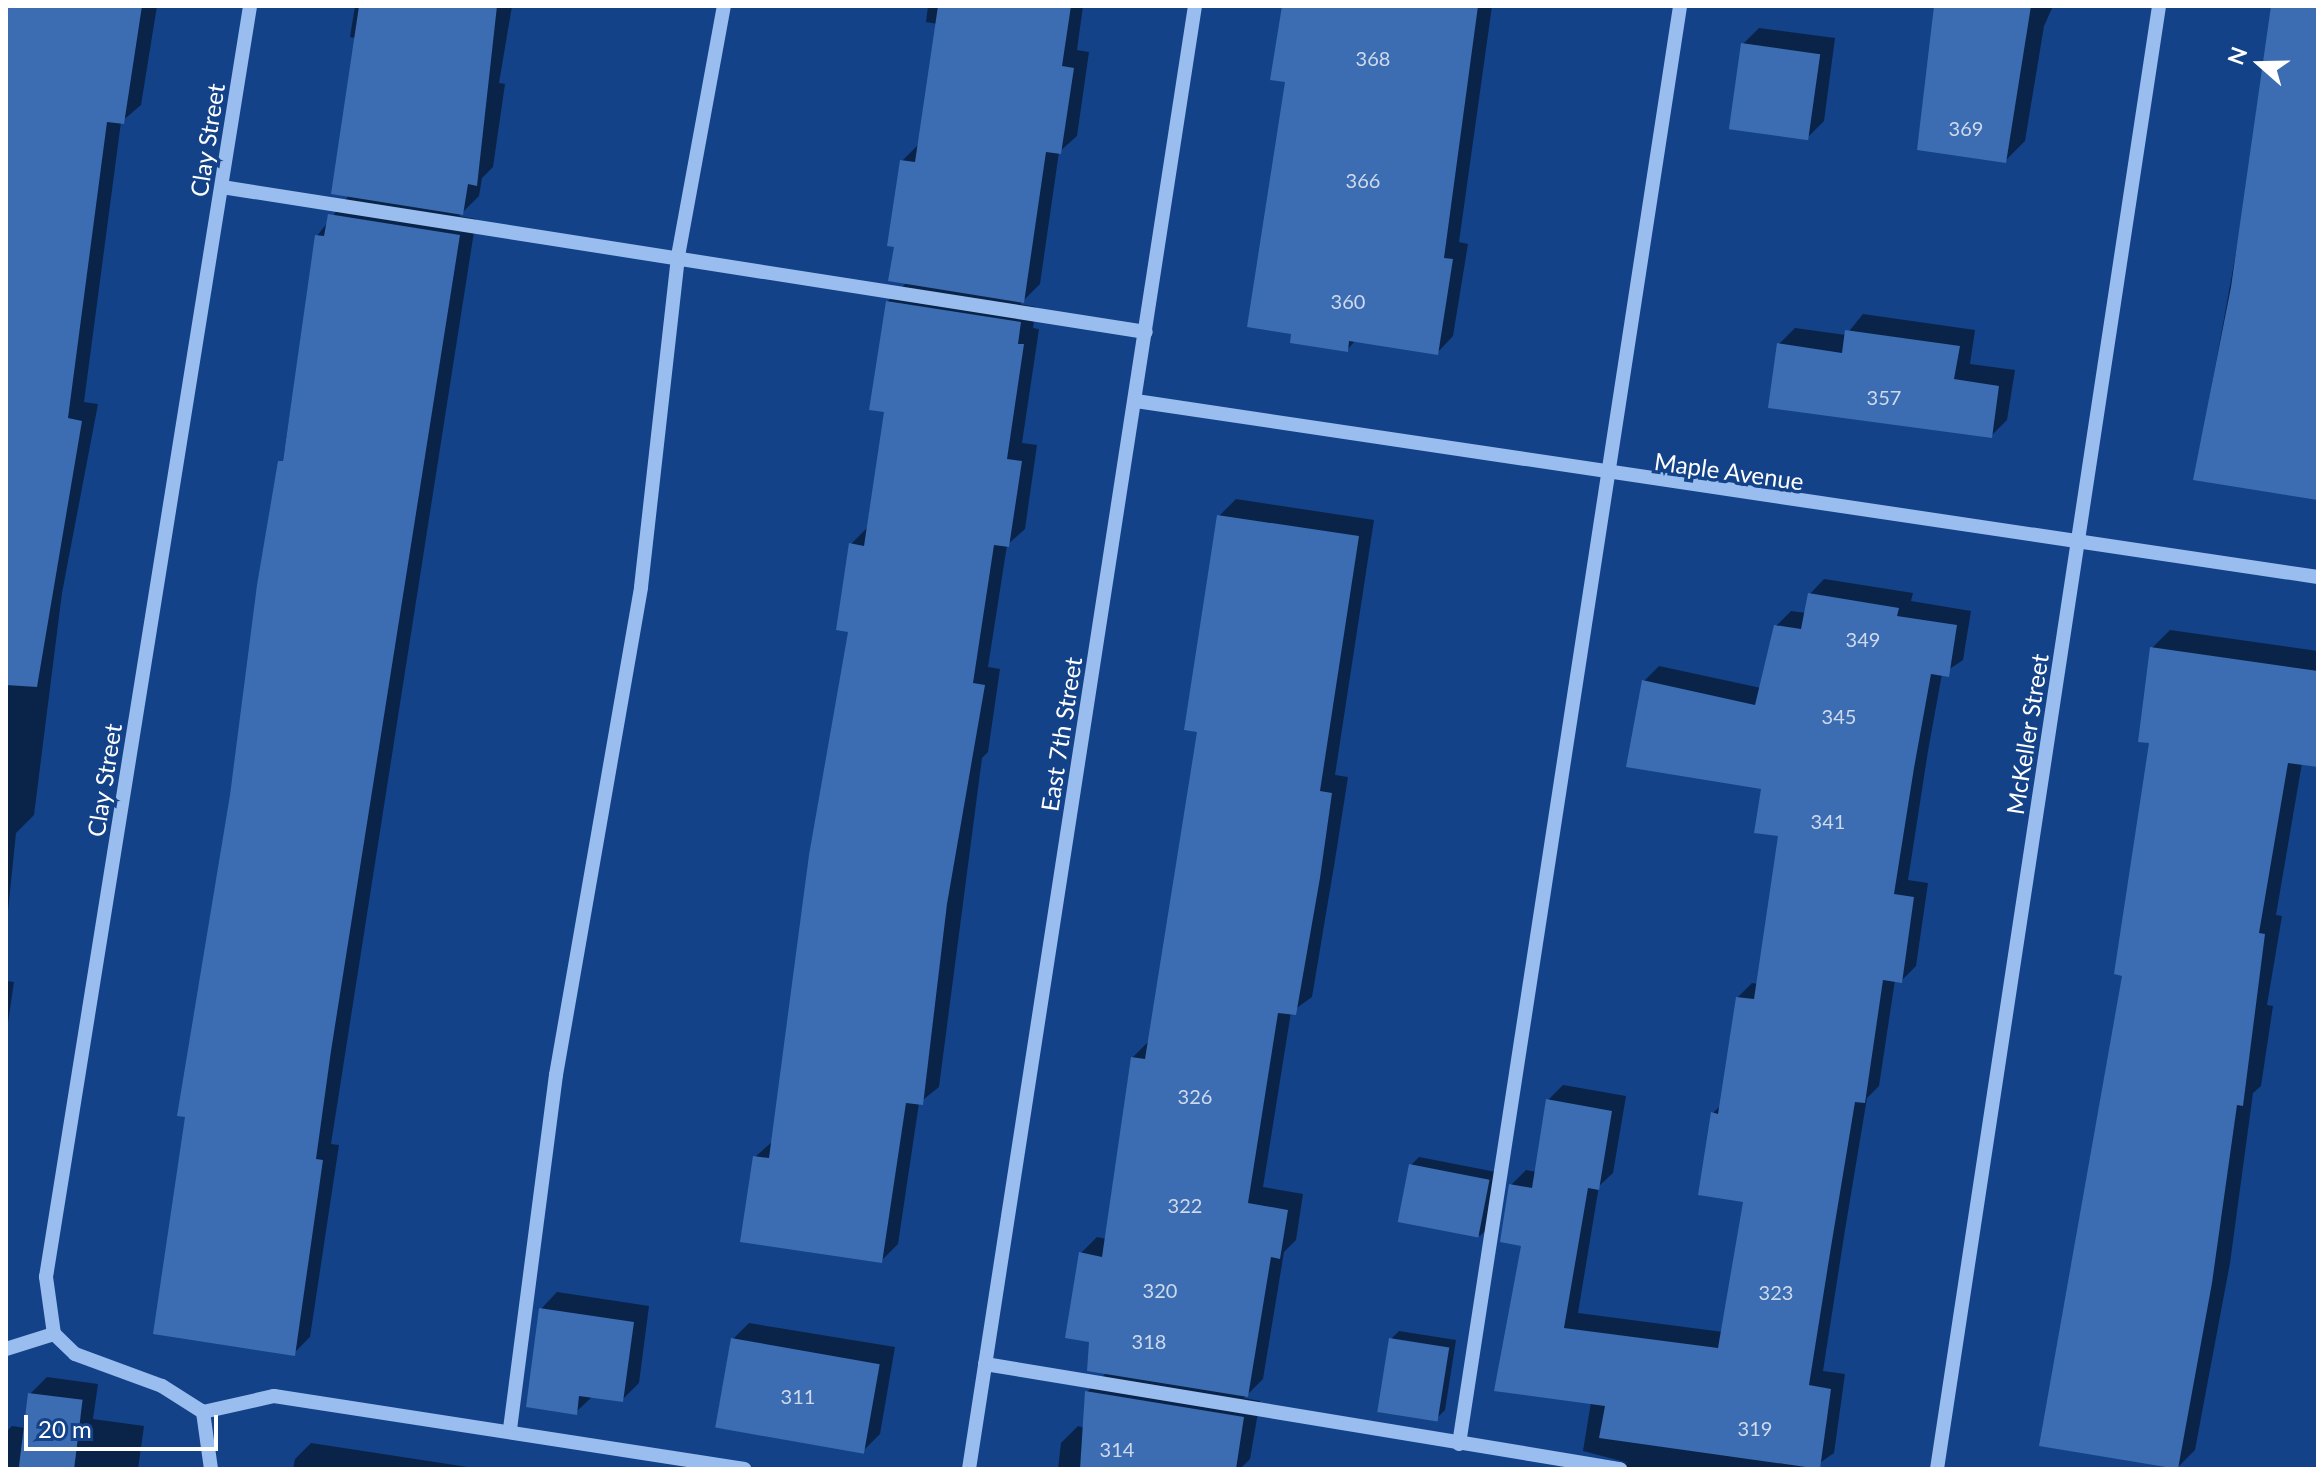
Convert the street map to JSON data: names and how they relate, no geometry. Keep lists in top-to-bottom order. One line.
{"streets":{"street":["Clay Street","Maple Avenue","East 7th Street","McKeller Street"]},"crossings":[["Maple Avenue","East 7th Street"],["Maple Avenue","McKeller Street"]],"house_numbers":["368","369","366","360","357","349","345","341","326","322","320","323","318","311","319","314"],"scale_bar":"20 m","north":"left"}
